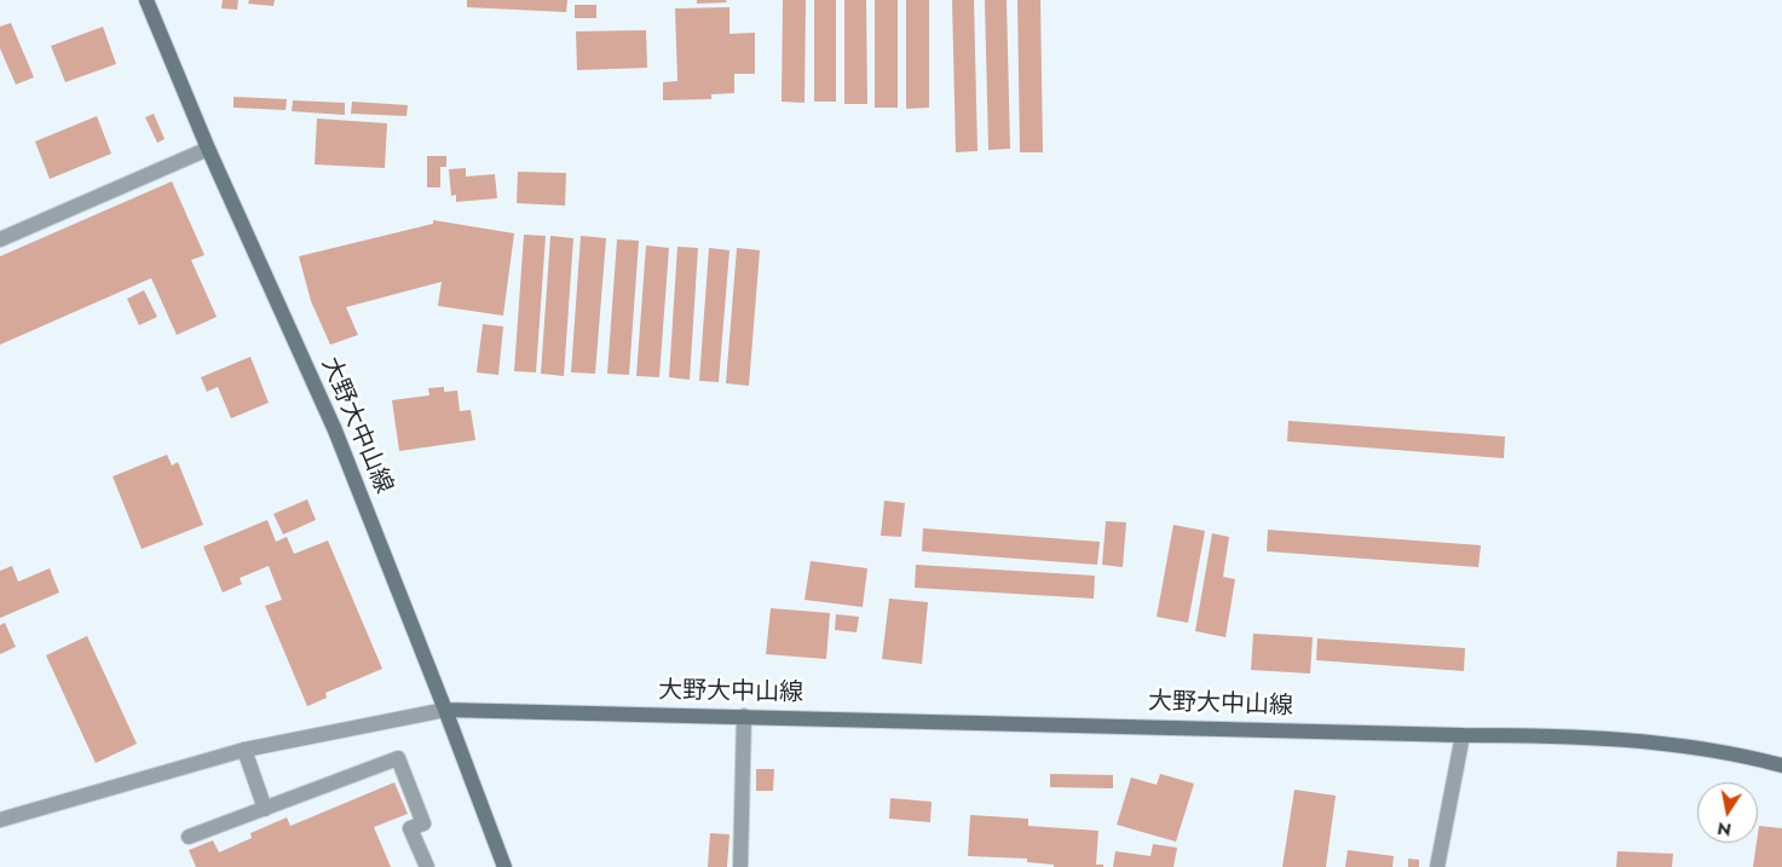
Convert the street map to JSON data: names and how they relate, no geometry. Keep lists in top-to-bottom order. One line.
{"streets":{"main road":["大野大中山線"]},"north":"bottom"}
